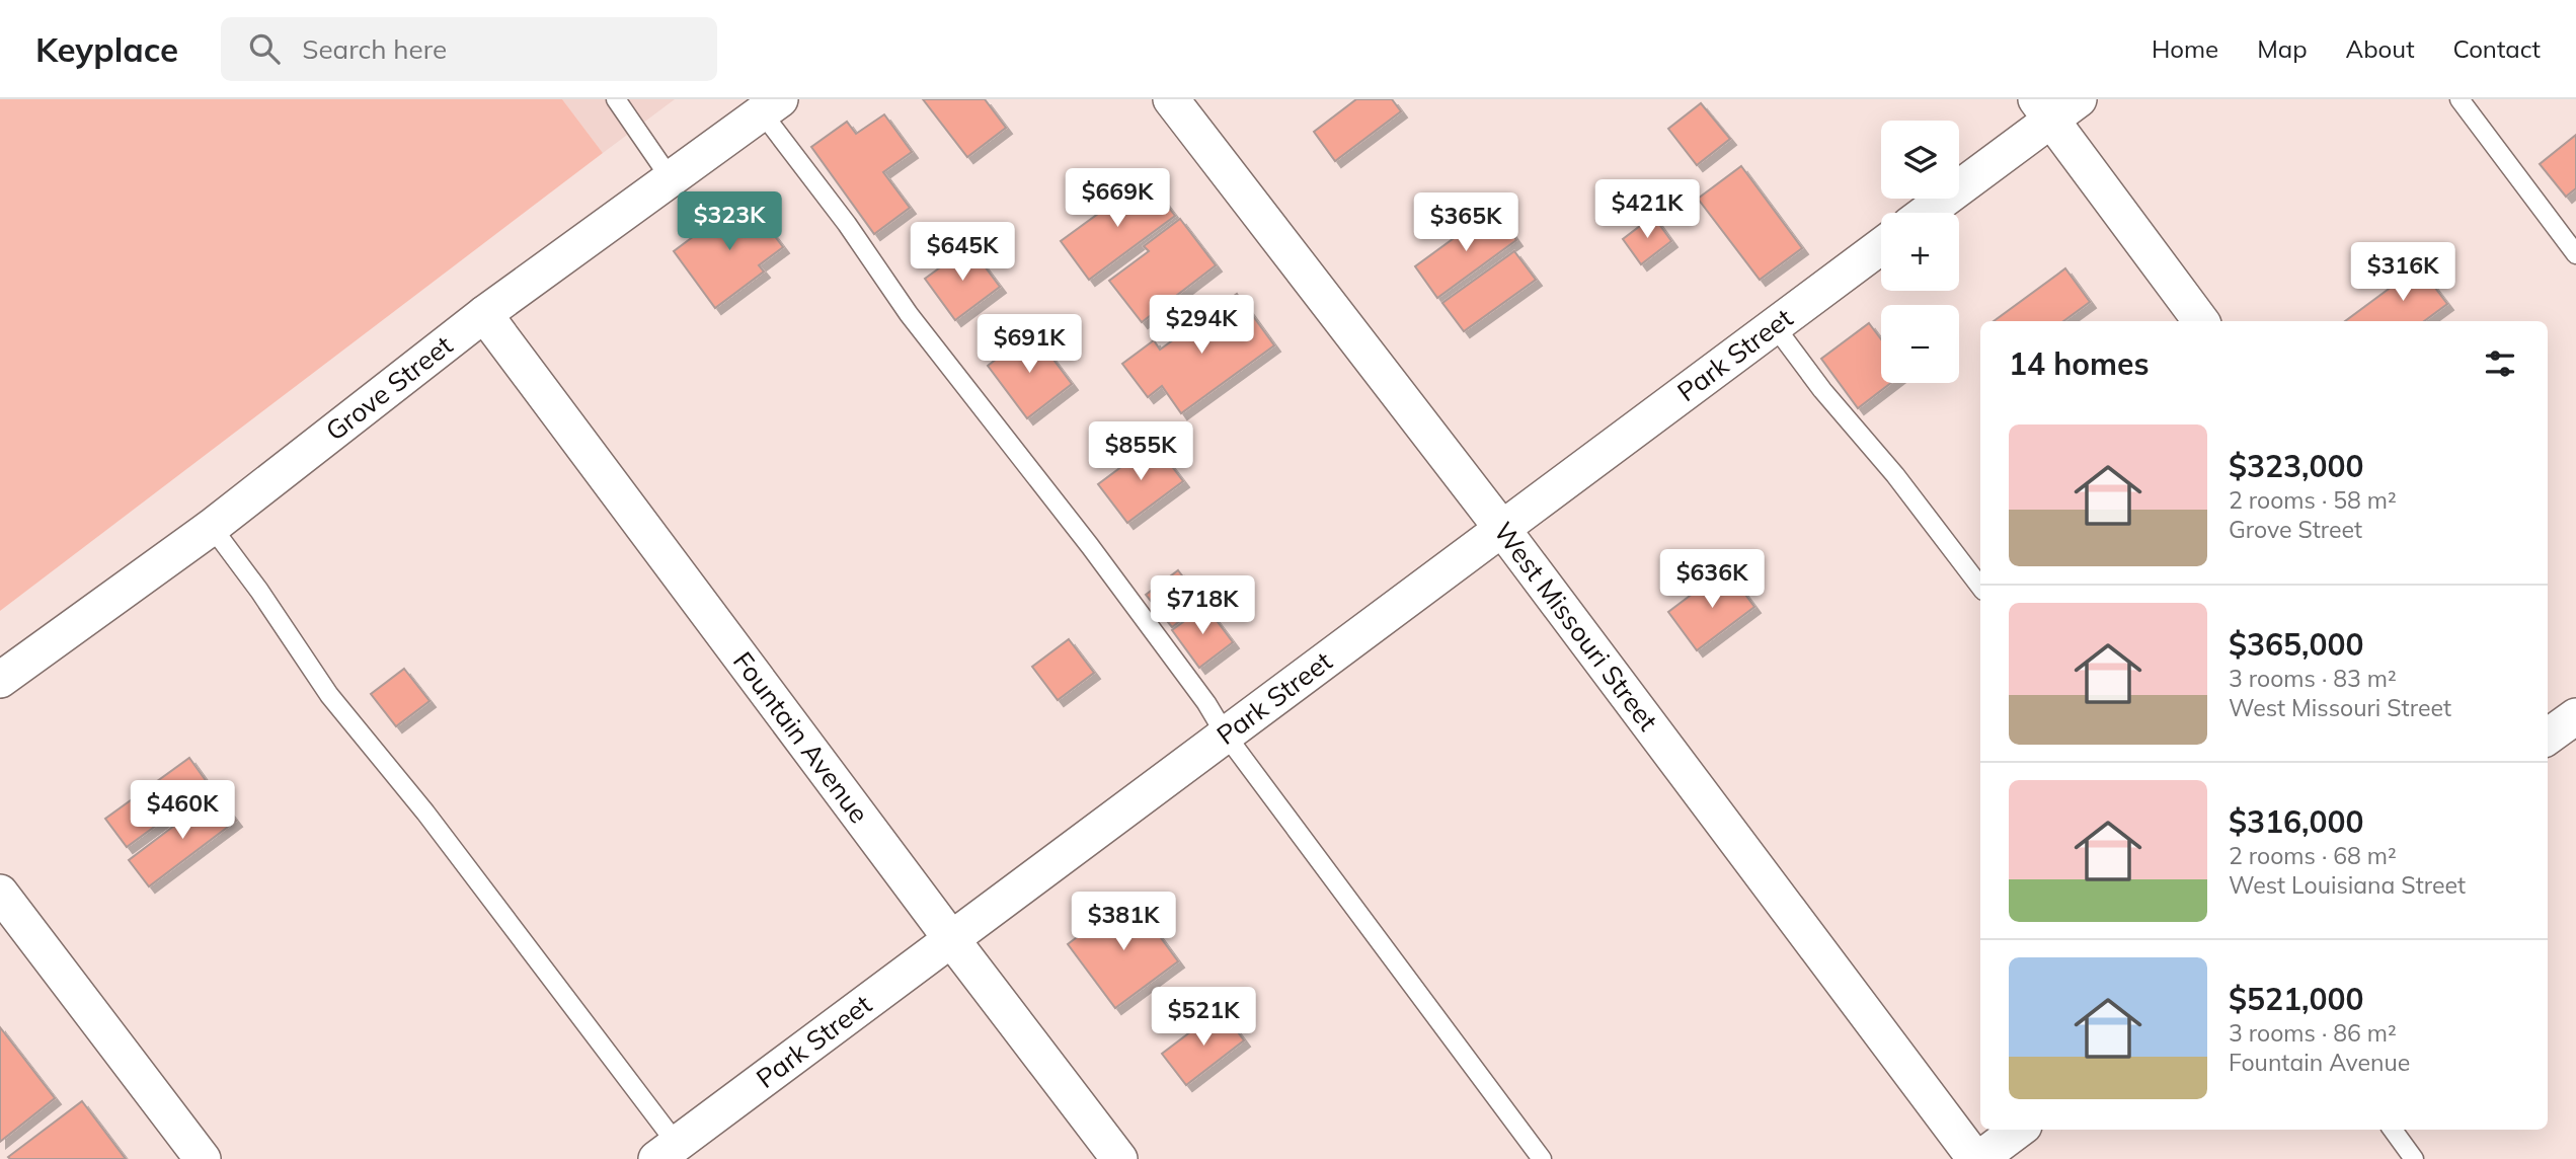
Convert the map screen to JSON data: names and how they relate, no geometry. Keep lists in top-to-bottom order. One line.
{"streets":{"street":["Park Street","Grove Street","West Missouri Street","Fountain Avenue"]},"crossings":[["Park Street","West Missouri Street"],["Park Street","Fountain Avenue"],["Grove Street","Fountain Avenue"]],"page":{"header":"Keyplace","search":"Search here","nav":["Home","Map","About","Contact"],"map_buttons":["+","−"],"price":["$669K","$421K","$323K","$365K","$645K","$316K","$294K","$691K","$855K","$636K","$718K","$460K","$381K","$521K"],"heading":"14 homes","list":[{"name":"$323,000","note":"2 rooms · 58 m² · Grove Street"},{"name":"$365,000","note":"3 rooms · 83 m² · West Missouri Street"},{"name":"$316,000","note":"2 rooms · 68 m² · West Louisiana Street"},{"name":"$521,000","note":"3 rooms · 86 m² · Fountain Avenue"}]}}
